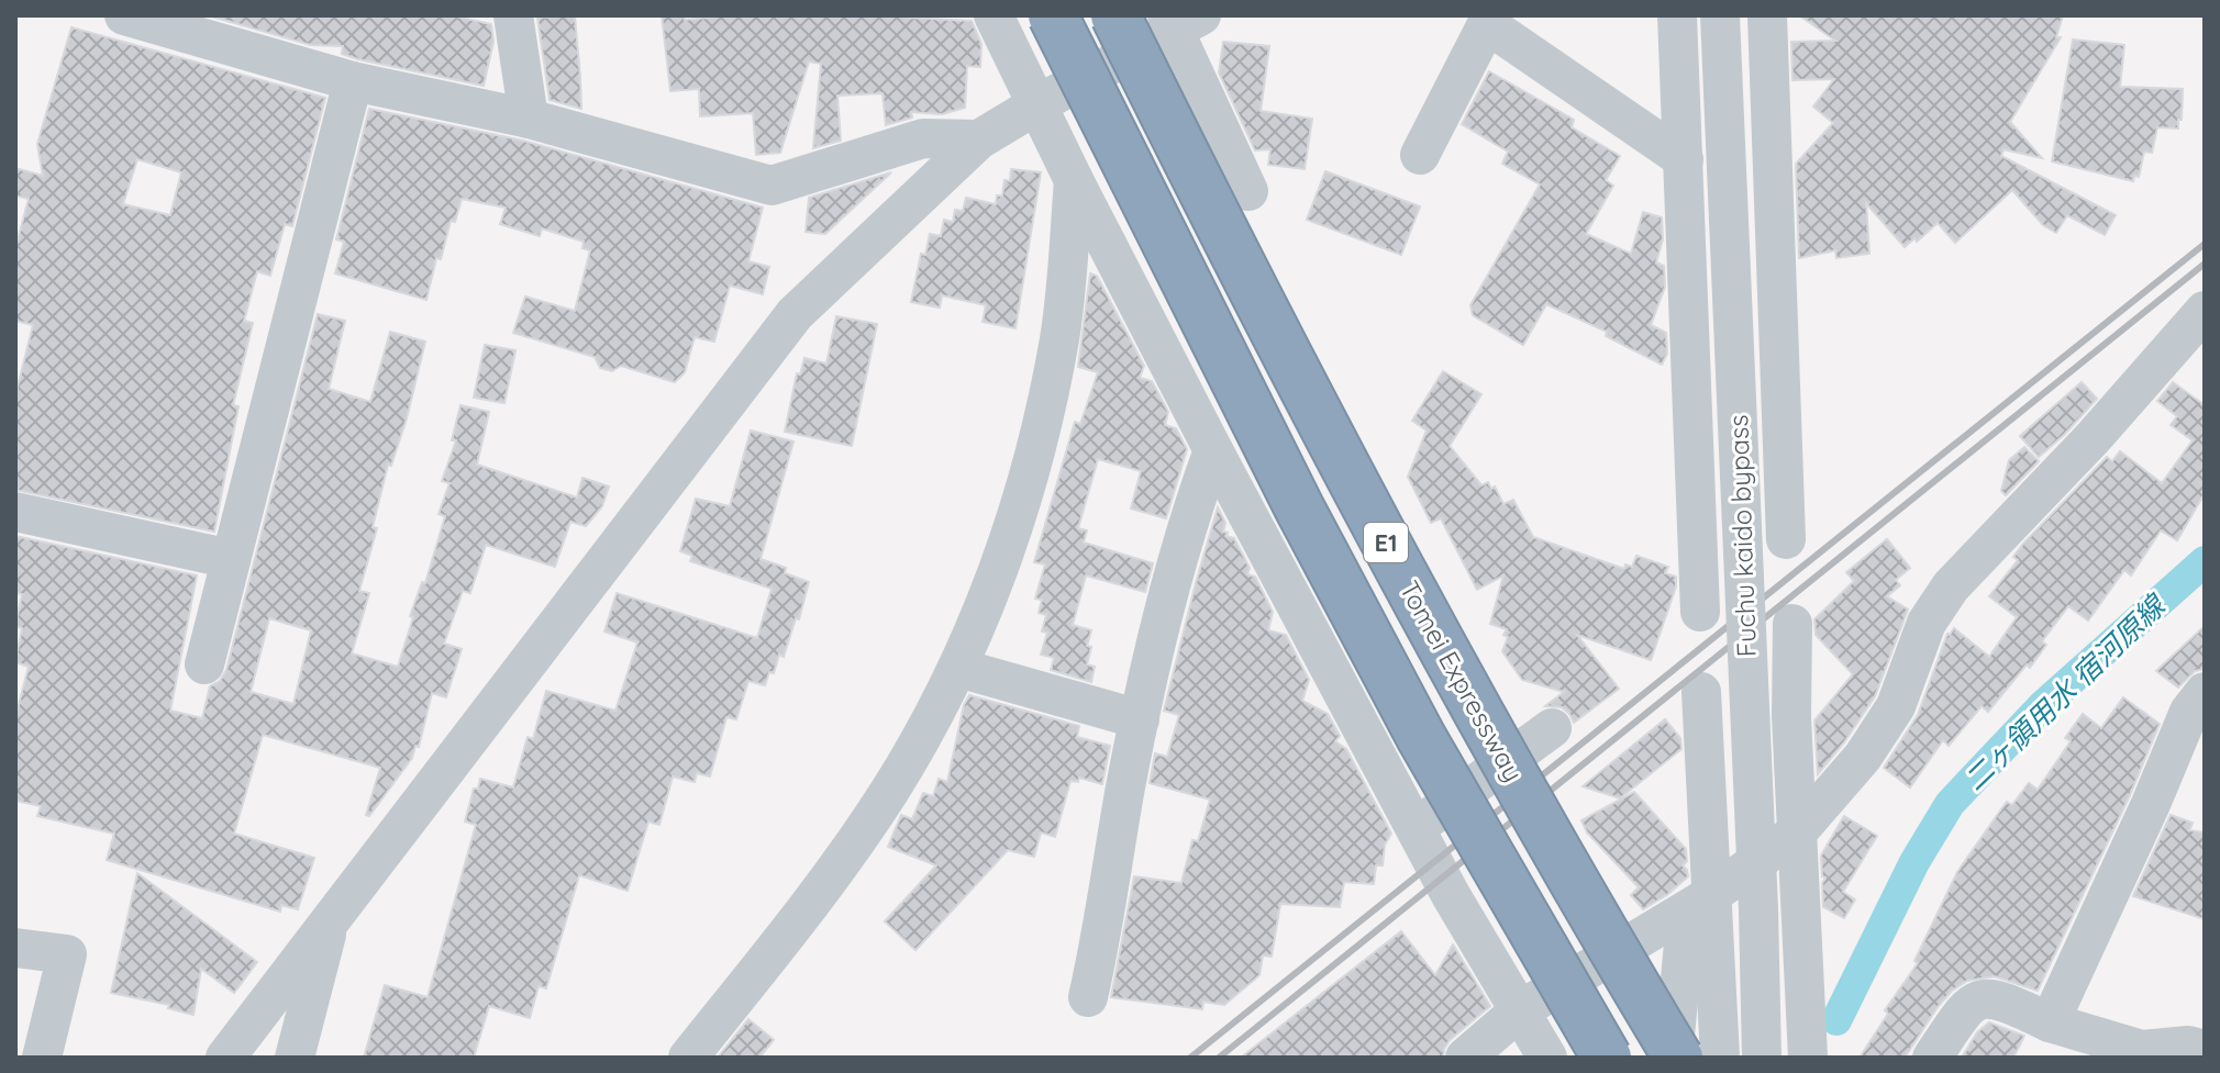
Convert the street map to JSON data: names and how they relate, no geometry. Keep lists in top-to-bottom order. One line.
{"streets":{"highway":["E1","Tomei Expressway"],"street":["Fuchu kaido bypass"]},"water":["二ヶ領用水 宿河原線"]}
